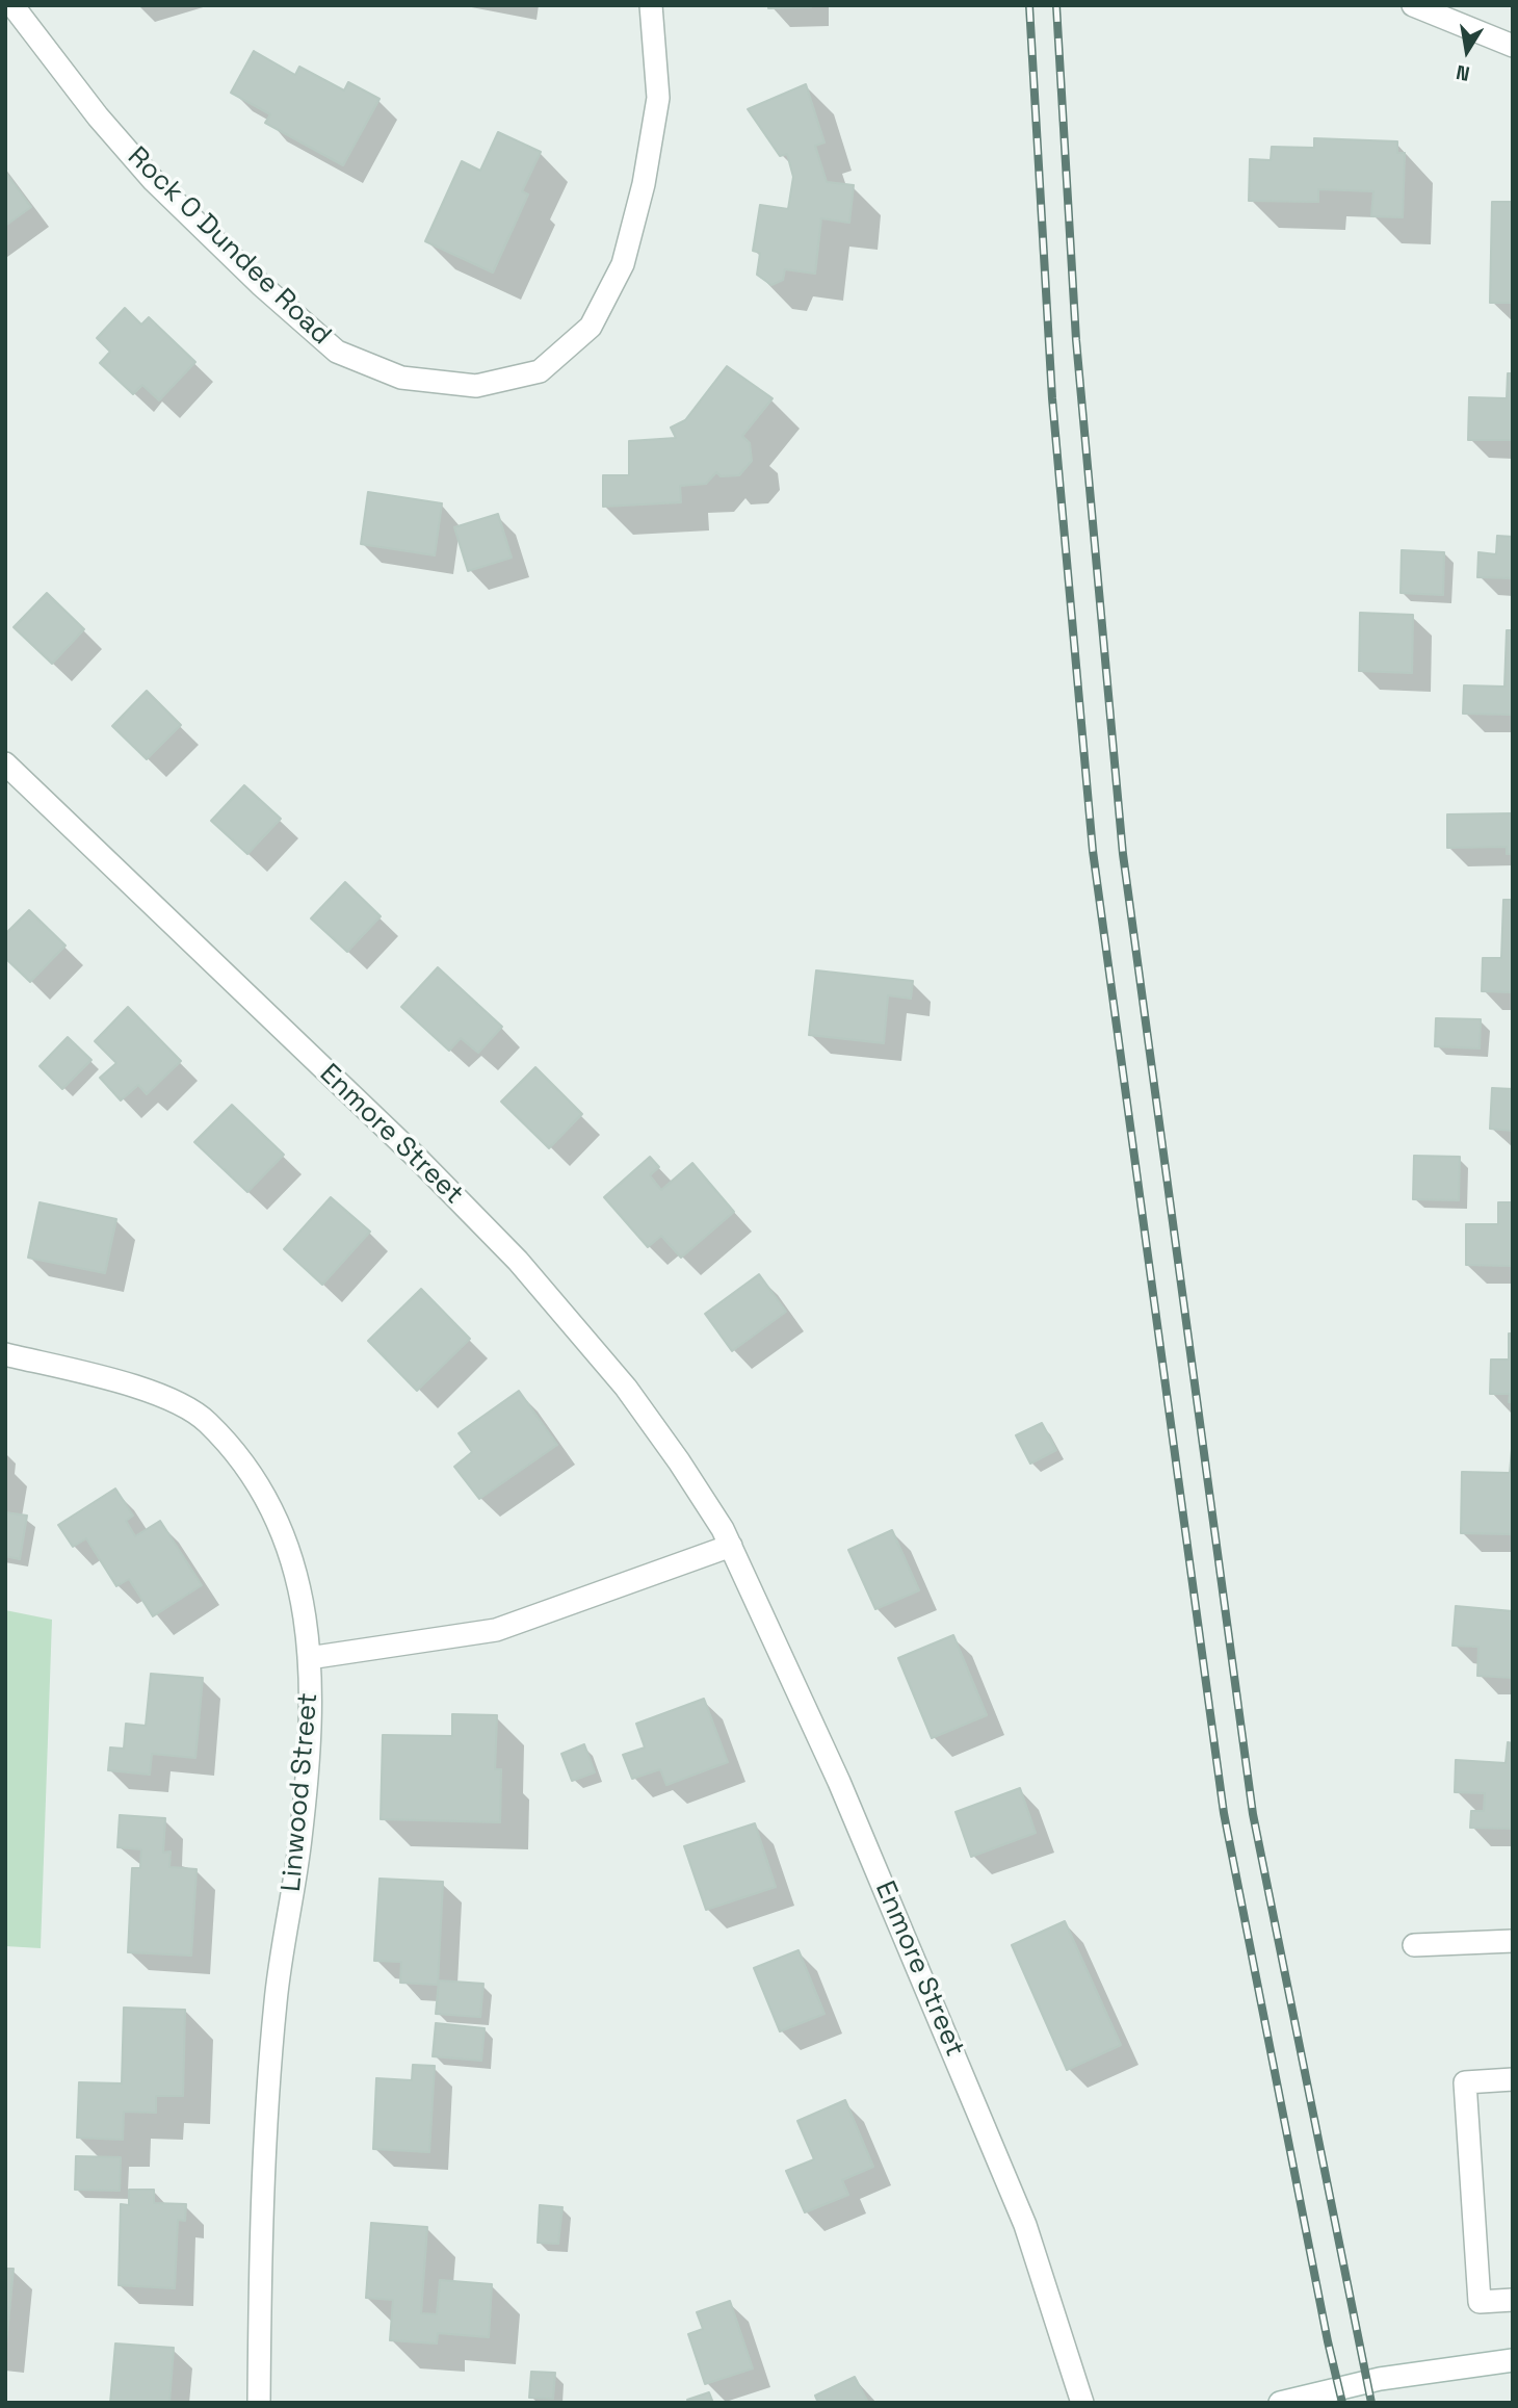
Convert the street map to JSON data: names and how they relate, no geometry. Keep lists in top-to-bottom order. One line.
{"streets":{"street":["Rock O Dundee Road","Enmore Street","Linwood Street"]},"north":"bottom"}
